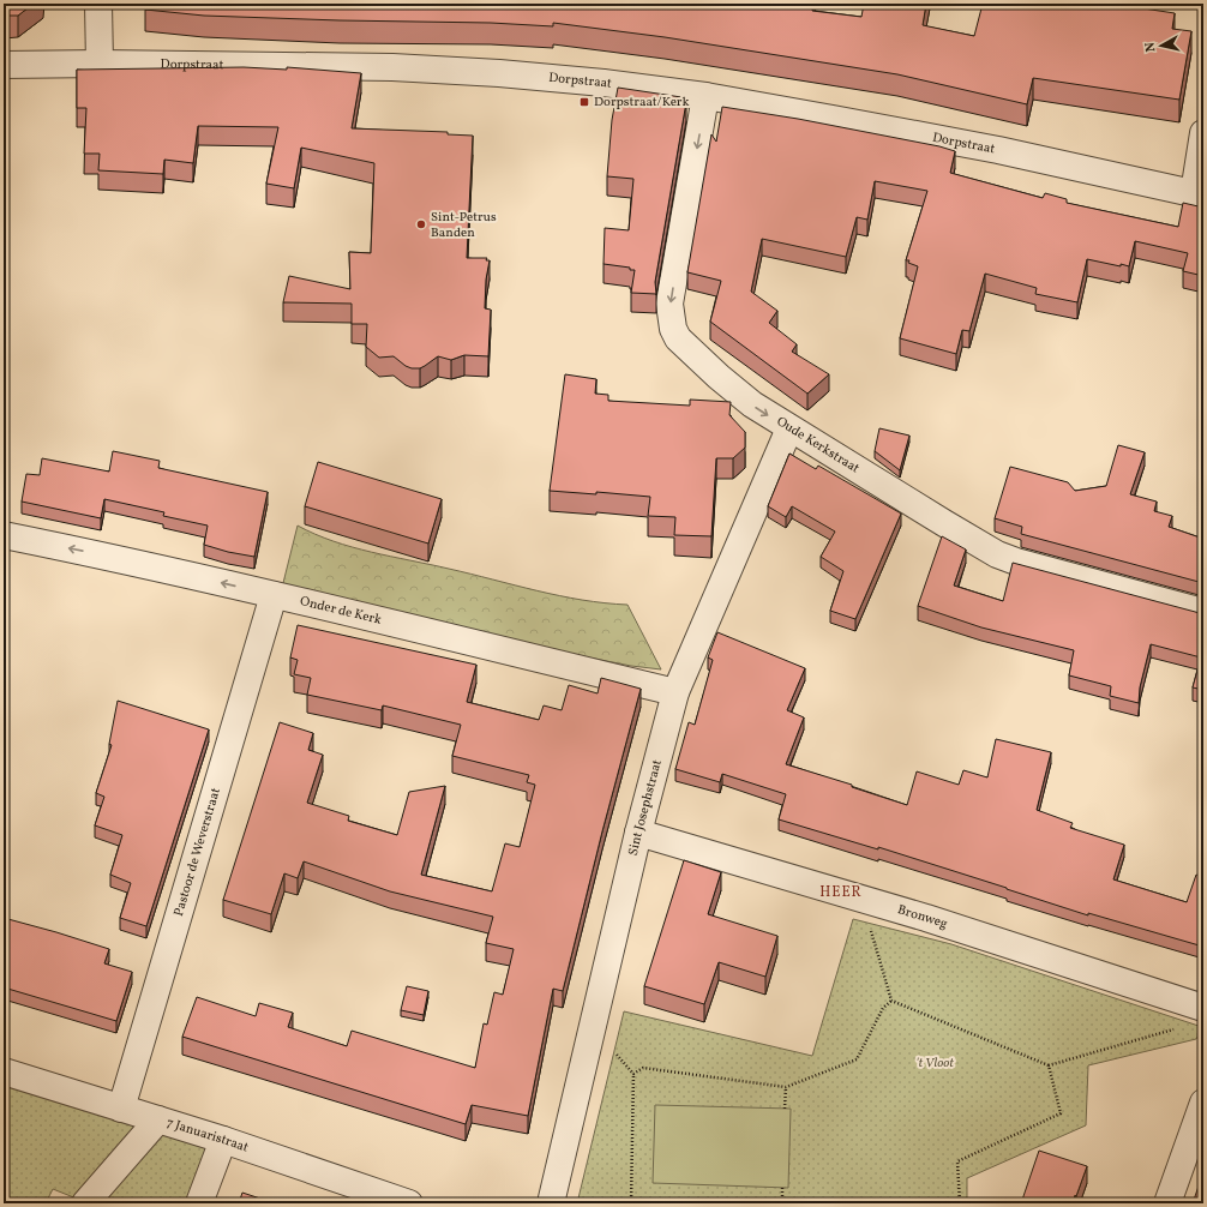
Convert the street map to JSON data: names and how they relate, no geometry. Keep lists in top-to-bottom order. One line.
{"streets":{"street":["Dorpstraat","Oude Kerkstraat","Onder de Kerk","Sint Josephstraat","Pastoor de Weverstraat","Bronweg","7 Januaristraat"]},"crossings":[["Dorpstraat","Oude Kerkstraat"],["Oude Kerkstraat","Sint Josephstraat"],["Onder de Kerk","Sint Josephstraat"],["Onder de Kerk","Pastoor de Weverstraat"],["Sint Josephstraat","Bronweg"],["Pastoor de Weverstraat","7 Januaristraat"]],"one_way":["Oude Kerkstraat","Onder de Kerk"],"districts":["HEER"],"parks":["'t Vloot"],"places":{"transit":["Dorpstraat/Kerk"],"other":["Sint-Petrus Banden"]},"north":"left"}
